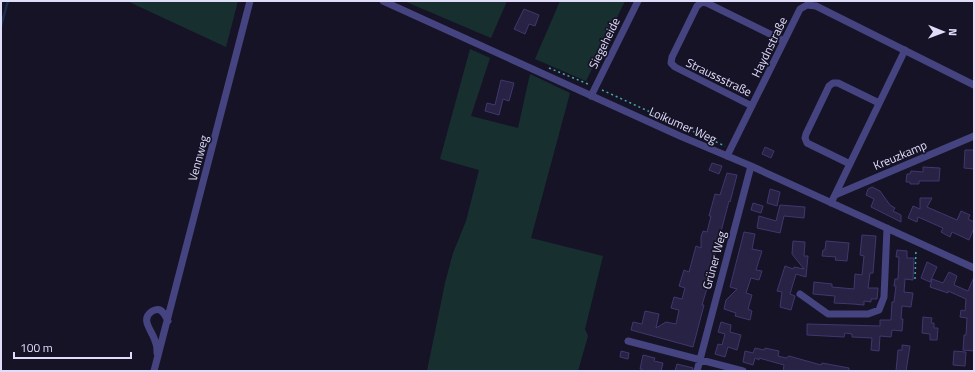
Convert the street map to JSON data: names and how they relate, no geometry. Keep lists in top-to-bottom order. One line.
{"streets":{"street":["Siegeheide","Haydnstraße","Straussstraße","Loikumer Weg","Kreuzkamp","Vennweg","Grüner Weg"]},"crossings":[["Siegeheide","Loikumer Weg"],["Haydnstraße","Straussstraße"],["Haydnstraße","Loikumer Weg"],["Loikumer Weg","Grüner Weg"]],"scale_bar":"100 m","north":"right"}
